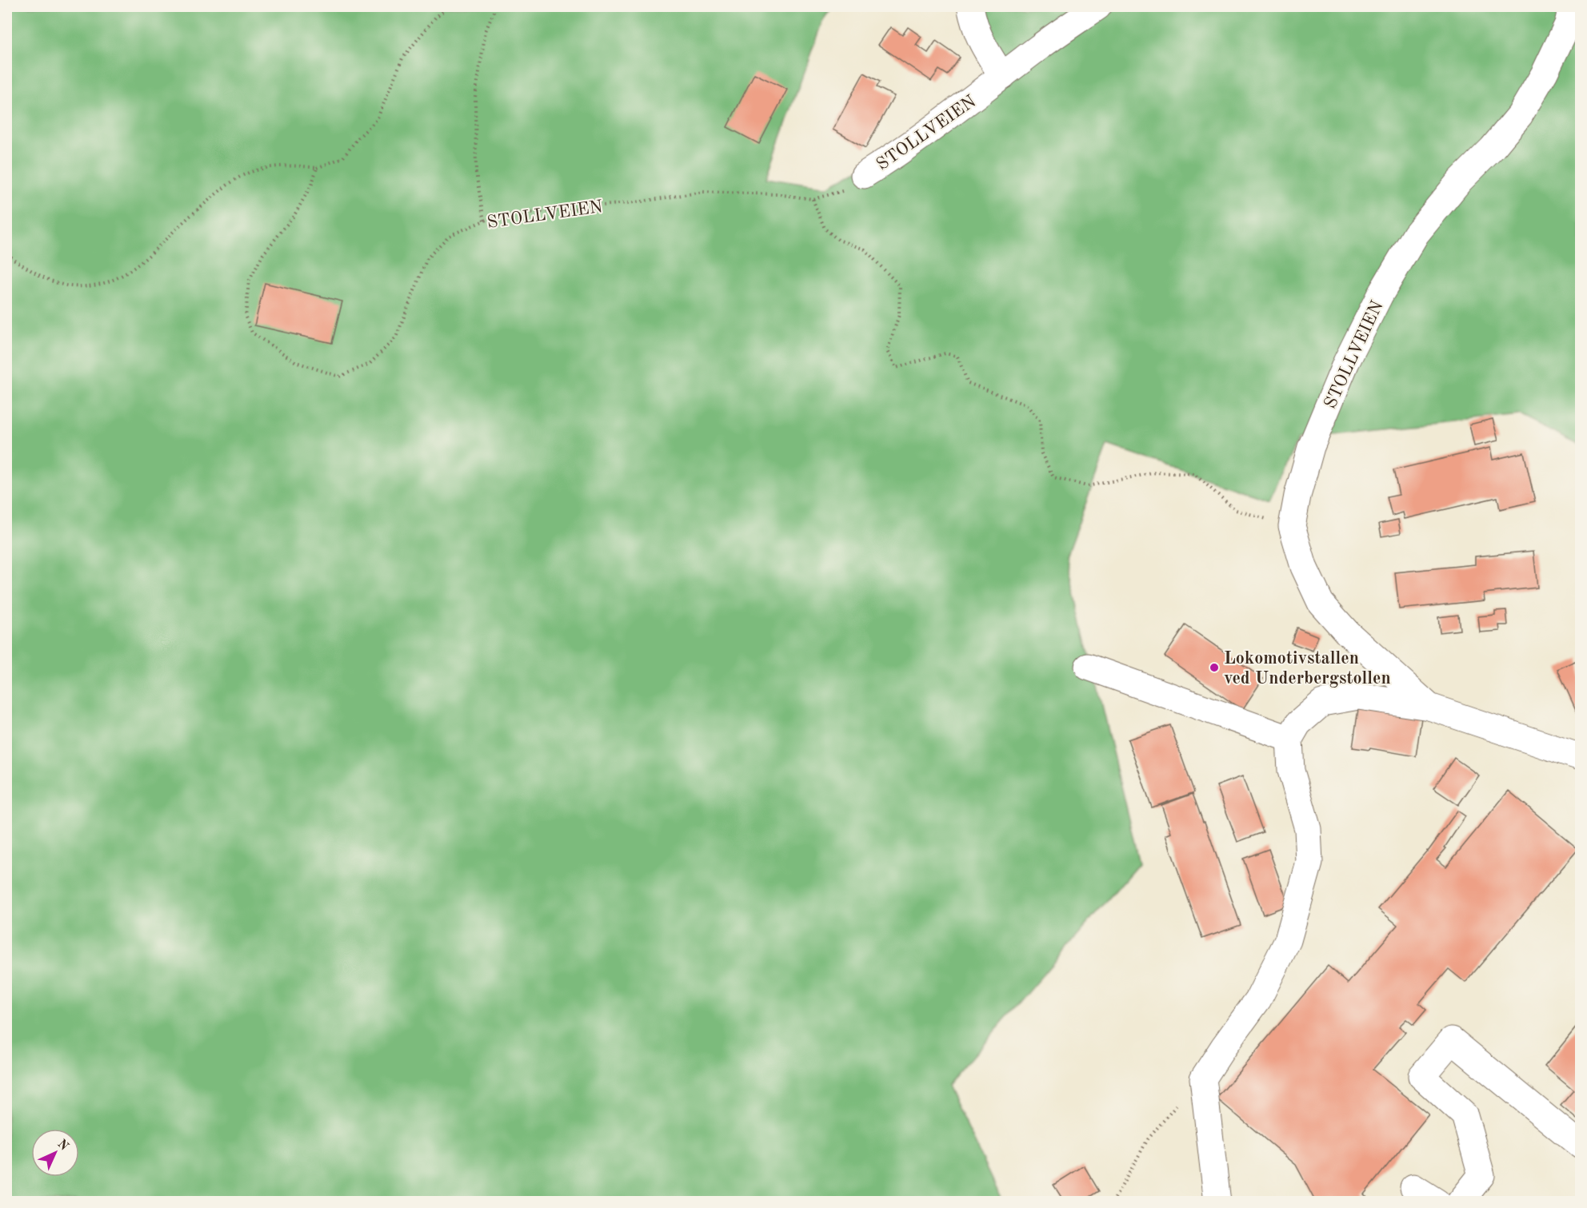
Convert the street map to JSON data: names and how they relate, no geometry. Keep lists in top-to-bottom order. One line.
{"streets":{"street":["STOLLVEIEN"]},"places":["Lokomotivstallen ved Underbergstollen"],"north":"top right"}
